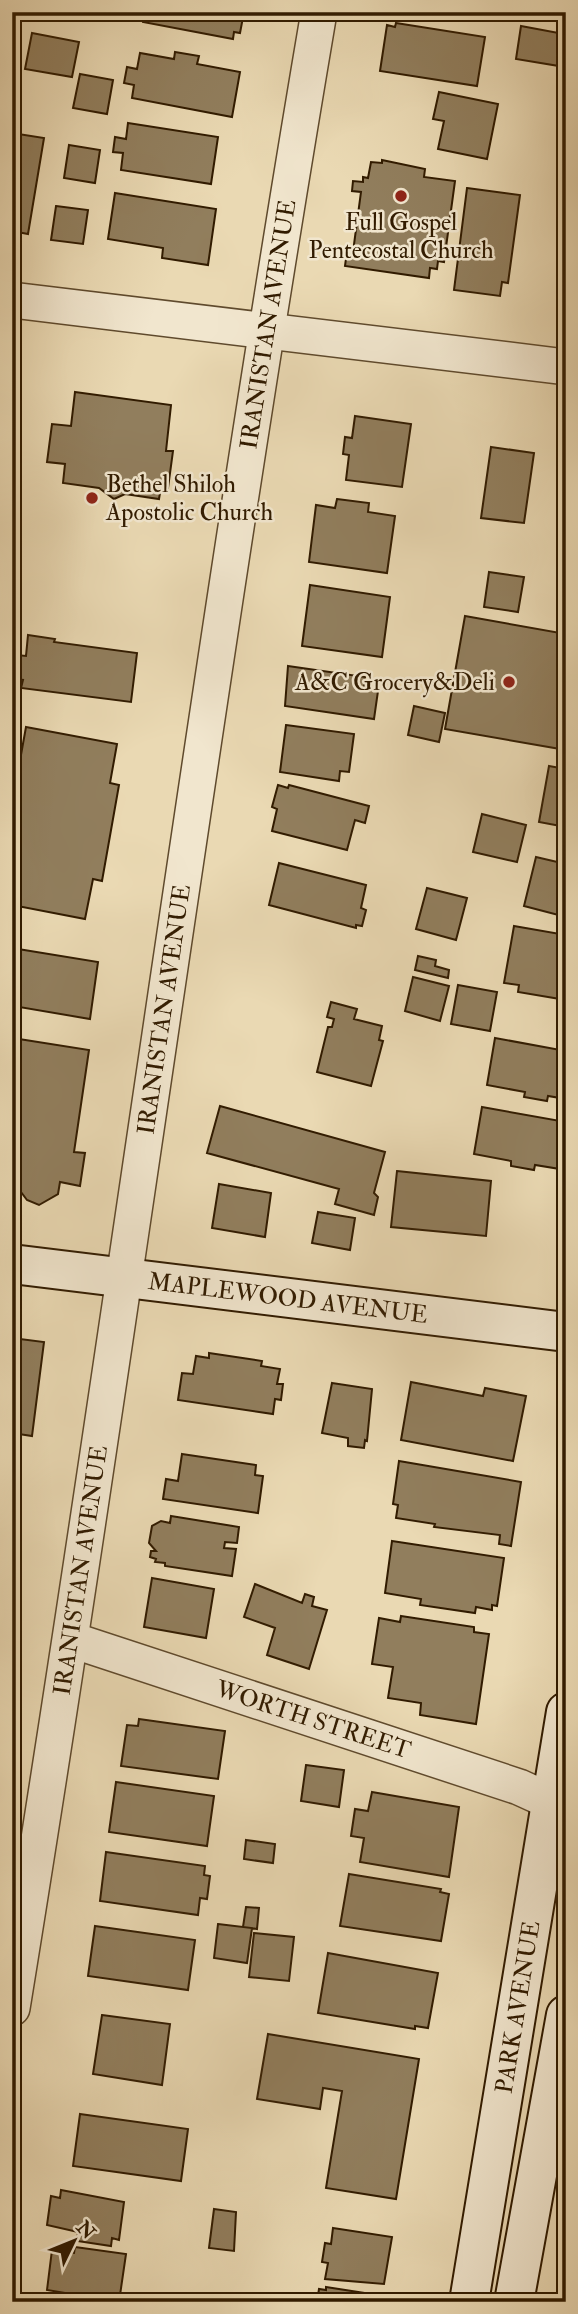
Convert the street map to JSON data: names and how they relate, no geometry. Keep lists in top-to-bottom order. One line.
{"streets":{"main road":["MAPLEWOOD AVENUE","PARK AVENUE"],"street":["IRANISTAN AVENUE","WORTH STREET"]},"crossings":[["IRANISTAN AVENUE","MAPLEWOOD AVENUE"],["IRANISTAN AVENUE","WORTH STREET"],["WORTH STREET","PARK AVENUE"]],"places":["Full Gospel Pentecostal Church","Bethel Shiloh Apostolic Church","A&C Grocery&Deli"],"north":"top right"}
